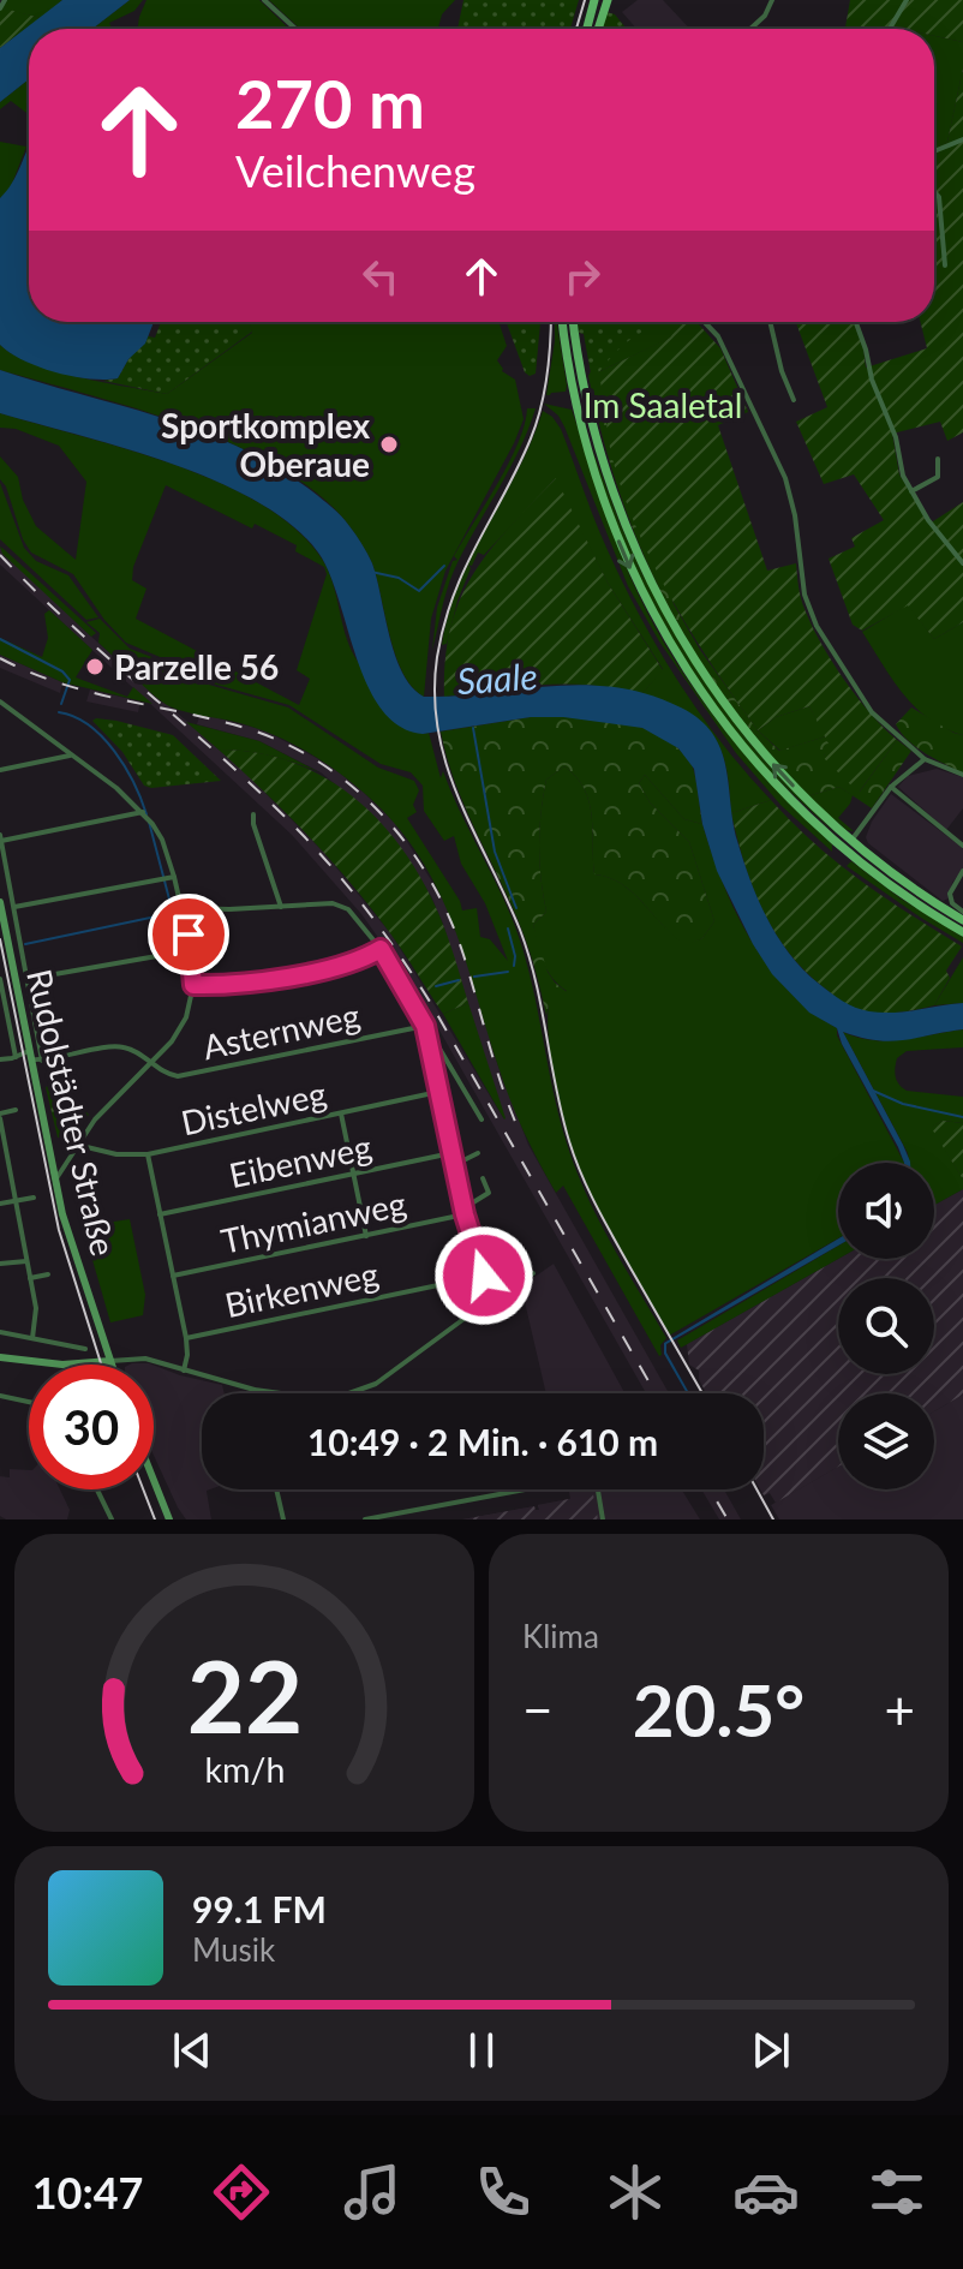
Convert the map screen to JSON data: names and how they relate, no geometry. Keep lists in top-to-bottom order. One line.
{"streets":{"main road":["Rudolstädter Straße"],"street":["Asternweg","Distelweg","Eibenweg","Thymianweg","Birkenweg"]},"crossings":[["Asternweg","Rudolstädter Straße"]],"water":["Saale"],"parks":["Im Saaletal"],"places":["Sportkomplex Oberaue","Parzelle 56"],"page":{"turn":["270 m","Veilchenweg"],"limit":"30","trip":"10:49 · 2 Min. · 610 m","tile":"Klima","heat":["−","20.5°","+"],"song":["99.1 FM","Musik"],"tabs":"10:47","gauge":["22","km/h"]}}
